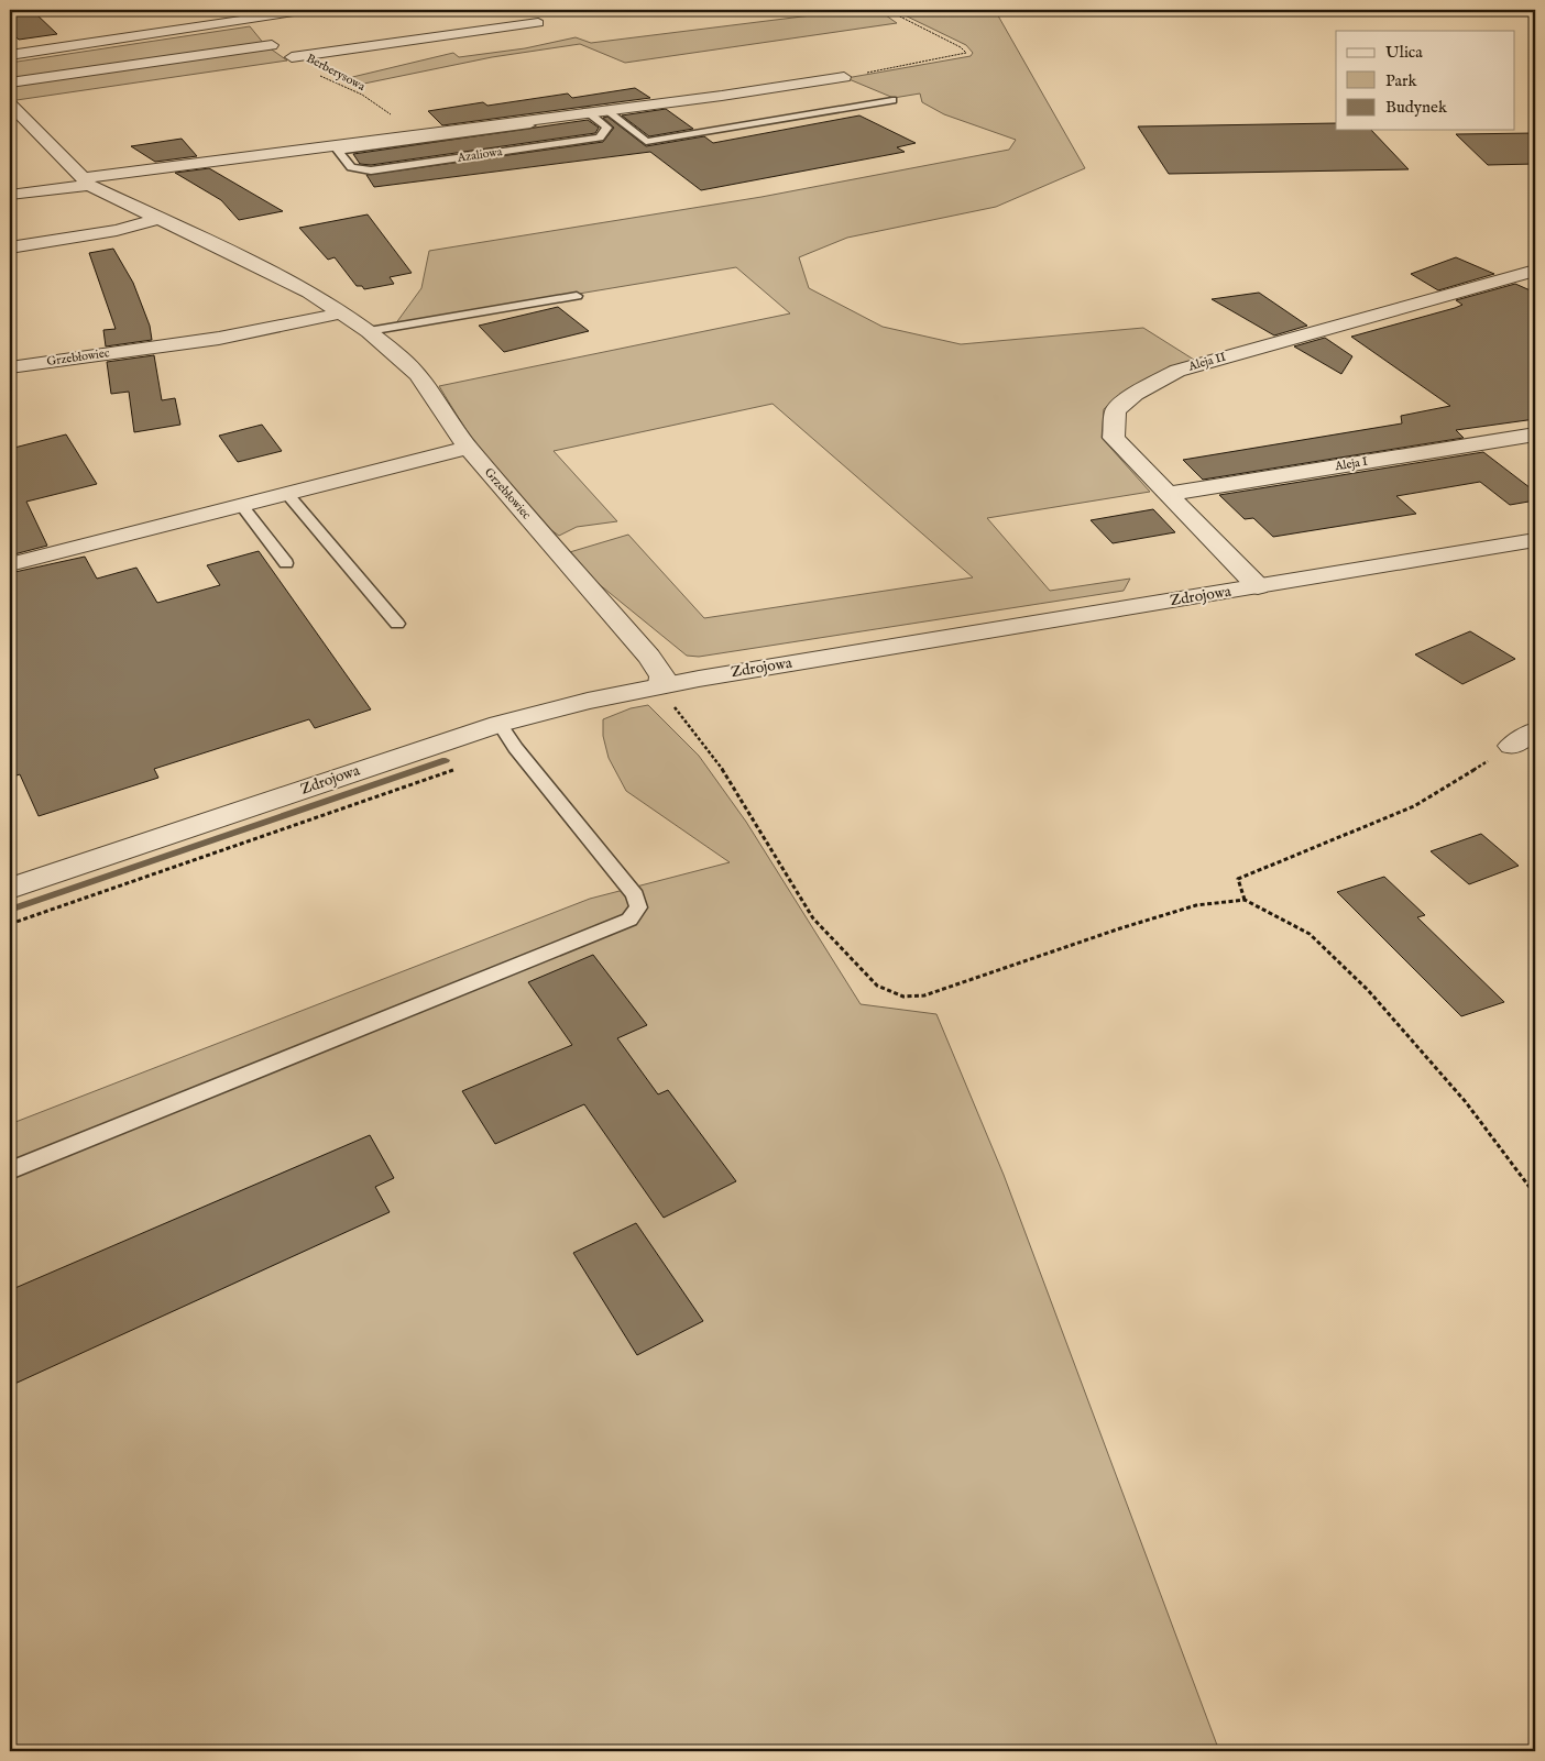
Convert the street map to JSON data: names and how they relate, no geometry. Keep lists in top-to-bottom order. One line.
{"streets":{"street":["Azaliowa","Grzebłowiec","Aleja II","Aleja I","Zdrojowa"],"path":["Berberysowa"]},"crossings":[["Berberysowa","Azaliowa"],["Azaliowa","Grzebłowiec"],["Grzebłowiec","Zdrojowa"],["Aleja II","Aleja I"],["Aleja II","Zdrojowa"]],"legend":["Ulica","Park","Budynek"]}
